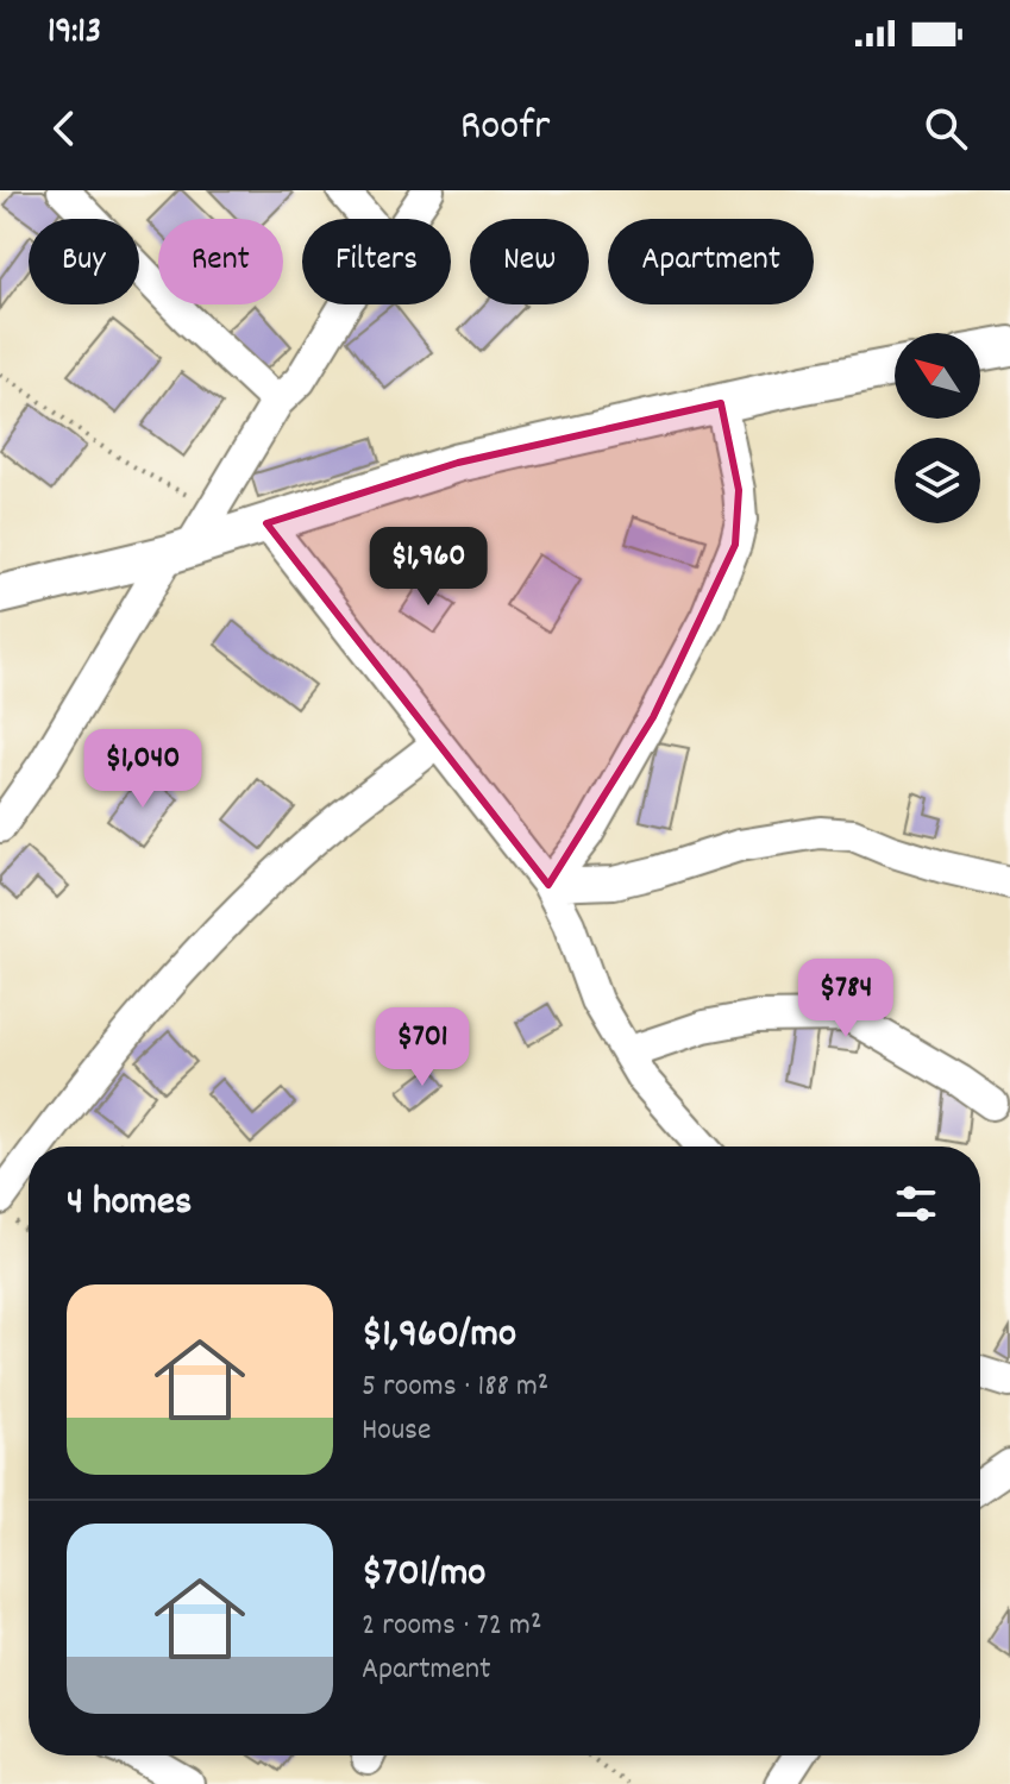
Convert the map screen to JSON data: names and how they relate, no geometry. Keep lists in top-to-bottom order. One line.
{"north":"top left","page":{"status":"19:13","header":"Roofr","chip":["Buy","Rent","Filters","New","Apartment"],"price":["$1,960","$1,040","$784","$701"],"heading":"4 homes","list":[{"name":"$1,960/mo","note":"5 rooms · 188 m² · House"},{"name":"$701/mo","note":"2 rooms · 72 m² · Apartment"}]}}
